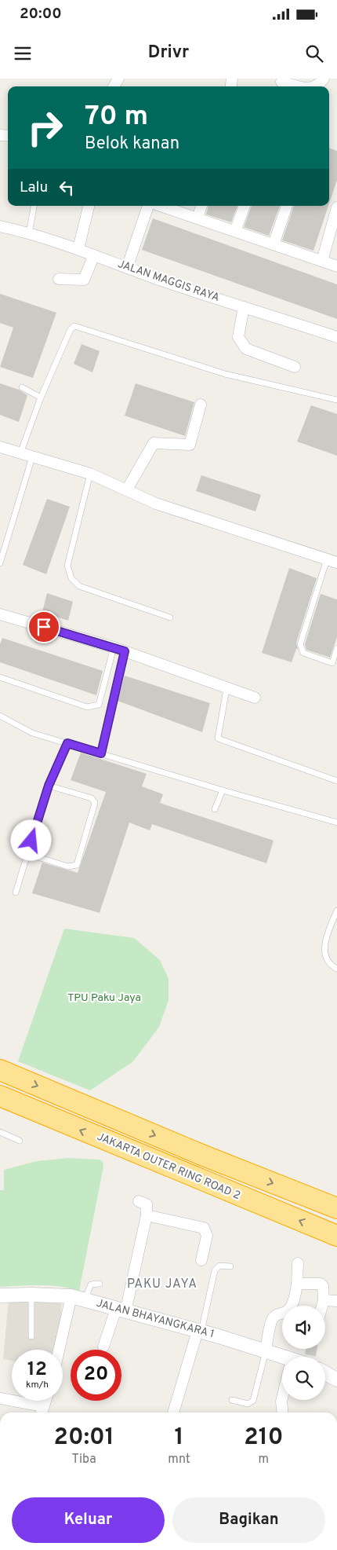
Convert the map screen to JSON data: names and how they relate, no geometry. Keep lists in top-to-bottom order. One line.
{"streets":{"highway":["JAKARTA OUTER RING ROAD 2"],"street":["JALAN MAGGIS RAYA","JALAN BHAYANGKARA 1"]},"districts":["PAKU JAYA"],"parks":["TPU Paku Jaya"],"page":{"status":"20:00","header":"Drivr","turn":["70 m","Belok kanan"],"then":"Lalu","speed":"12 km/h","limit":"20","eta":["20:01","Tiba","1","mnt","210","m"],"buttons":["Keluar","Bagikan"]}}
